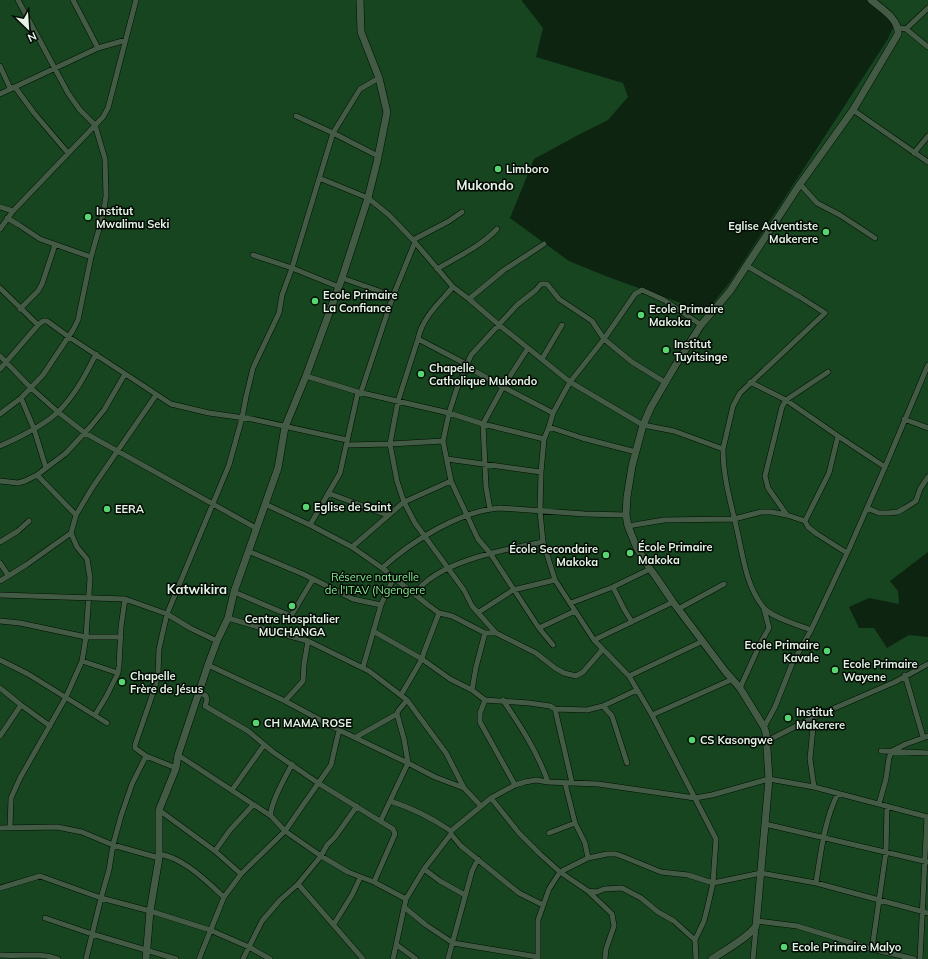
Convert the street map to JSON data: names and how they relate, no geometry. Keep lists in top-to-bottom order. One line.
{"districts":["Mukondo","Katwikira"],"parks":["Réserve naturelle de l'ITAV (Ngengere"],"places":["Limboro","Institut Mwalimu Seki","Eglise Adventiste Makerere","Ecole Primaire La Confiance","Ecole Primaire Makoka","Institut Tuyitsinge","Chapelle Catholique Mukondo","Eglise de Saint","EERA","École Primaire Makoka","École Secondaire Makoka","Centre Hospitalier MUCHANGA","Ecole Primaire Kavale","Ecole Primaire Wayene","Chapelle Frère de Jésus","Institut Makerere","CH MAMA ROSE","CS Kasongwe","Ecole Primaire Malyo"],"north":"bottom right"}
